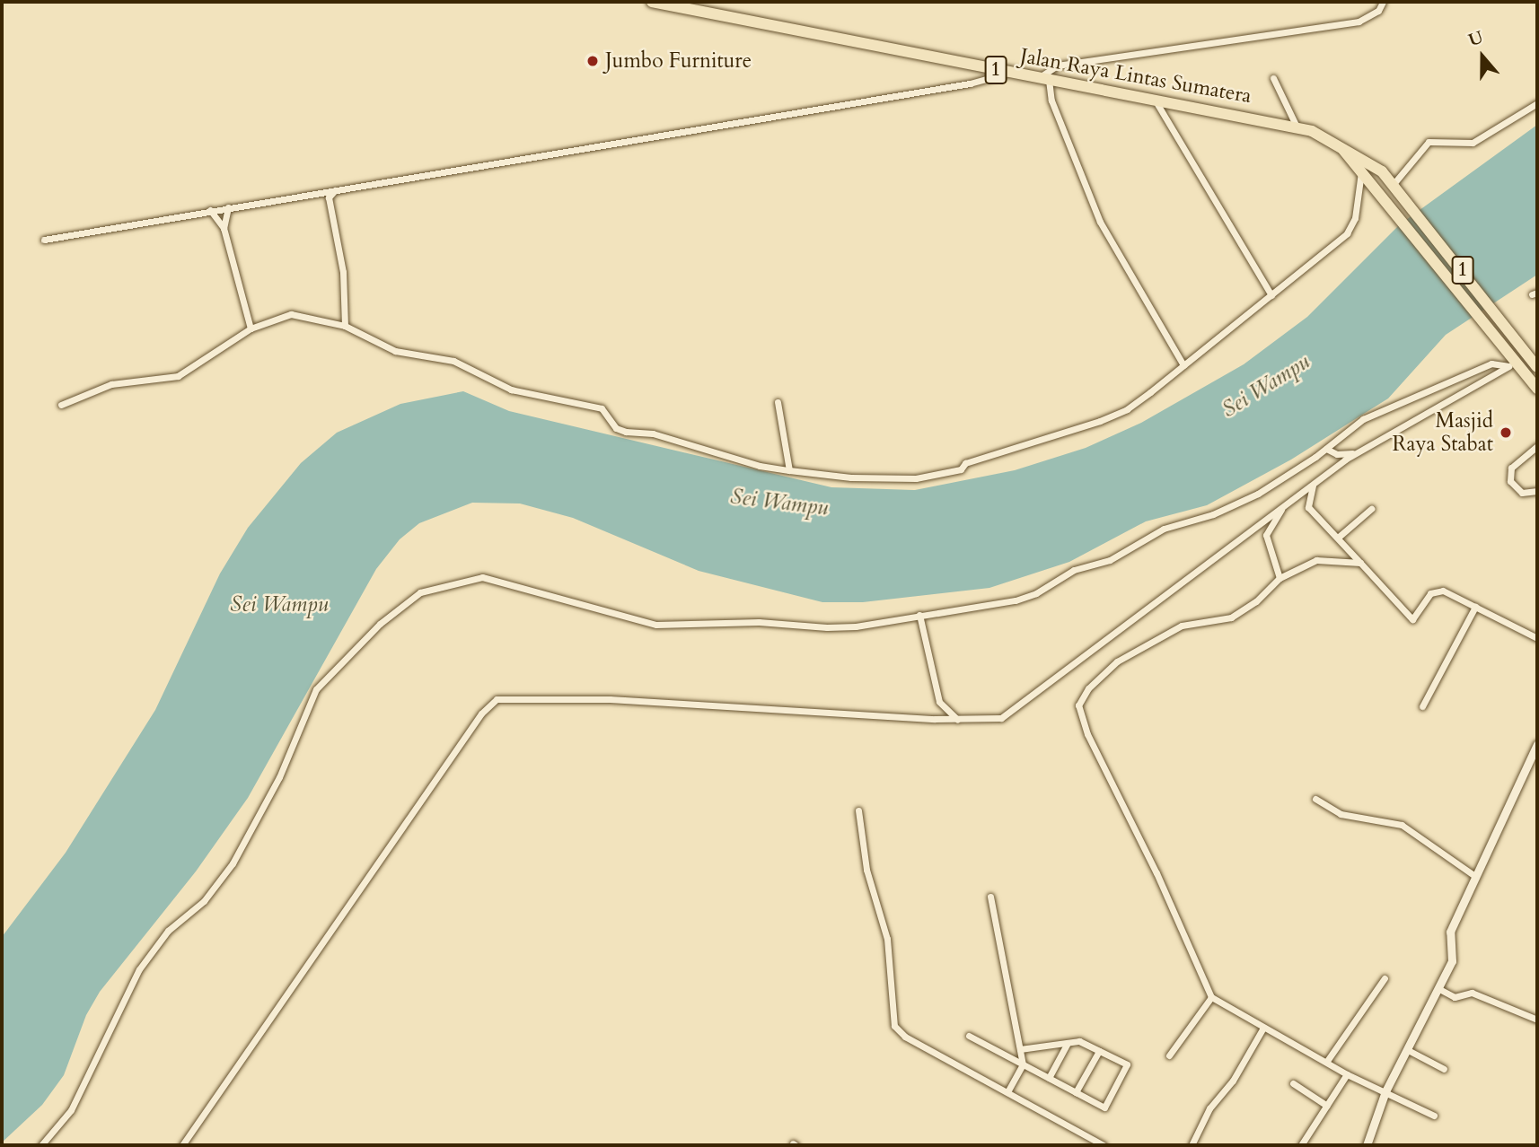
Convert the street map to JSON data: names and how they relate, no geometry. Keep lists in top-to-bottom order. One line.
{"streets":{"highway":["1","Jalan Raya Lintas Sumatera"]},"crossings":[["1","Jalan Raya Lintas Sumatera"]],"water":["Sei Wampu"],"places":["Jumbo Furniture","Masjid Raya Stabat"],"north":"top"}
